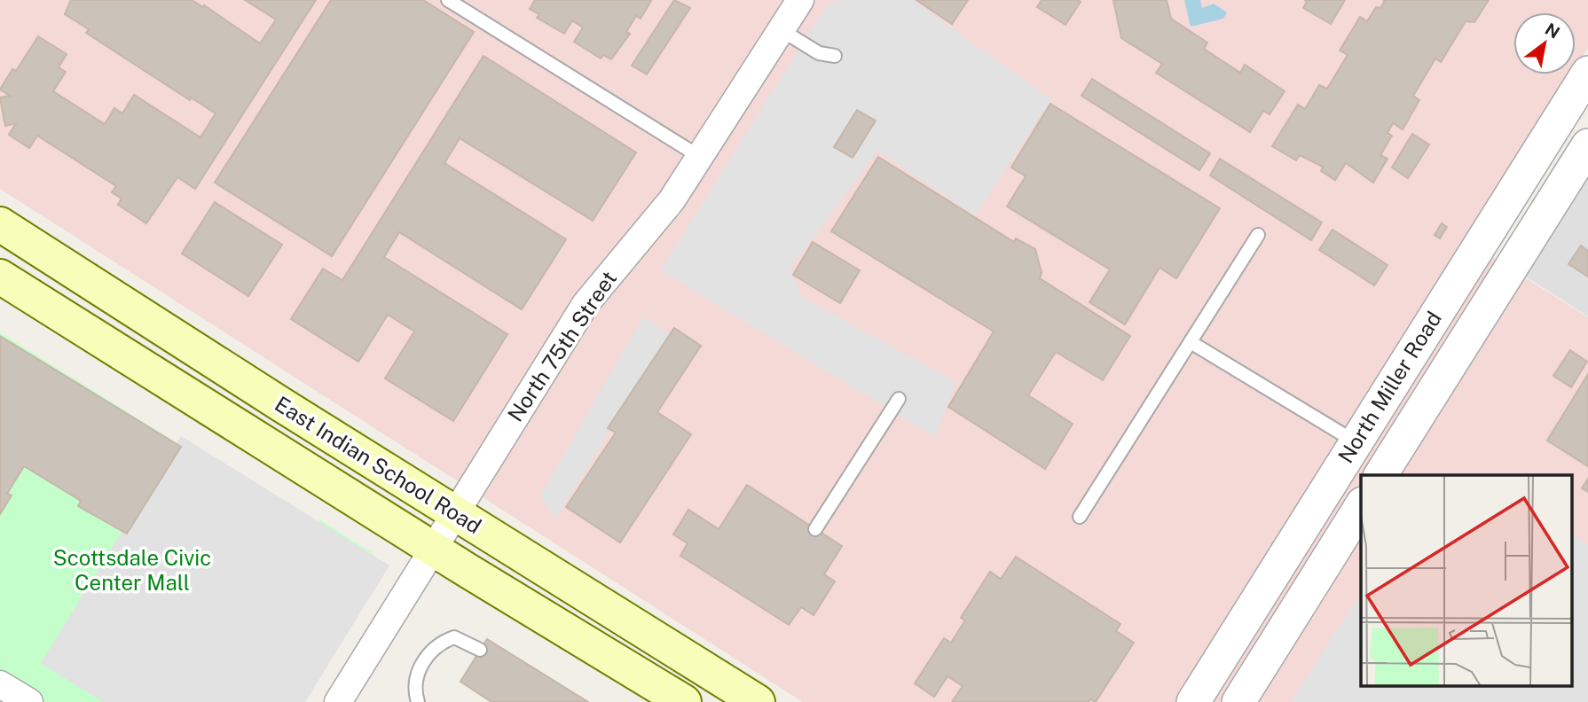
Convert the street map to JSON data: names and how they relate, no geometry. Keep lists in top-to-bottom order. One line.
{"streets":{"main road":["East Indian School Road"],"street":["North 75th Street","North Miller Road"]},"crossings":[["North 75th Street","East Indian School Road"]],"parks":["Scottsdale Civic Center Mall"],"north":"top right"}
